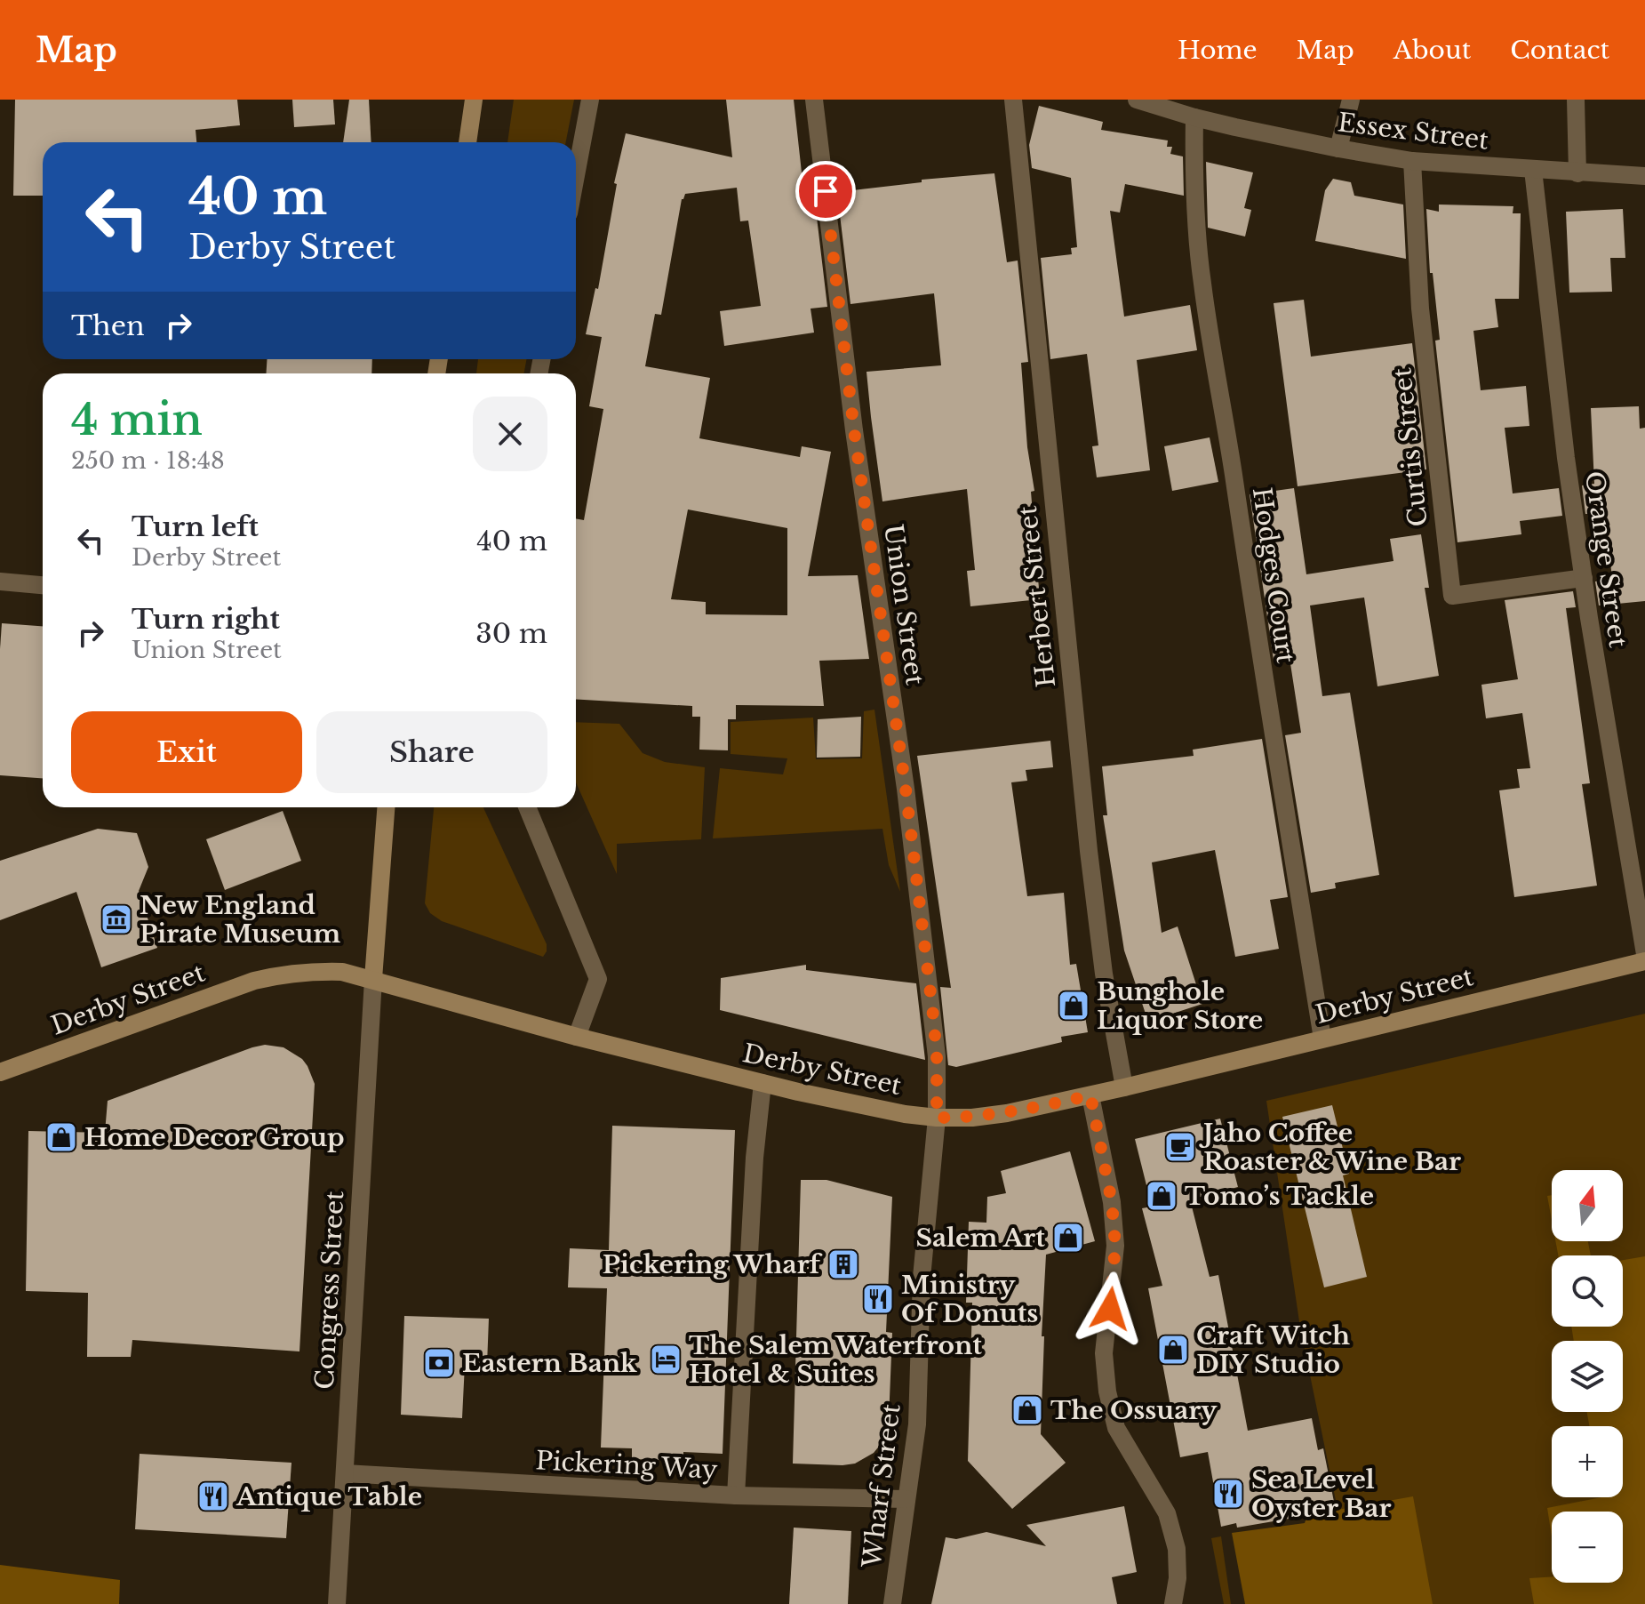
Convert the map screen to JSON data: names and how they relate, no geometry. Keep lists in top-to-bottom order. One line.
{"streets":{"main road":["Derby Street"],"street":["Essex Street","Curtis Street","Orange Street","Hodges Court","Herbert Street","Union Street","Congress Street","Pickering Way","Wharf Street"]},"crossings":[["Essex Street","Curtis Street"],["Essex Street","Orange Street"],["Essex Street","Hodges Court"],["Curtis Street","Orange Street"],["Hodges Court","Derby Street"],["Herbert Street","Derby Street"],["Union Street","Derby Street"],["Union Street","Wharf Street"],["Derby Street","Congress Street"],["Derby Street","Wharf Street"],["Congress Street","Pickering Way"],["Pickering Way","Wharf Street"]],"places":{"museum":["New England Pirate Museum"],"shop":["Bunghole Liquor Store","Home Decor Group","Tomo’s Tackle","Salem Art","Craft Witch DIY Studio","The Ossuary"],"cafe":["Jaho Coffee Roaster & Wine Bar"],"building":["Pickering Wharf"],"restaurant":["Ministry Of Donuts","Sea Level Oyster Bar","Antique Table"],"hotel":["The Salem Waterfront Hotel & Suites"],"bank":["Eastern Bank"]},"north":"top","page":{"header":"Map","nav":["Home","Map","About","Contact"],"turn":["40 m","Derby Street"],"then":"Then","heading":["4 min","250 m · 18:48"],"list":[{"name":"Turn left","note":"Derby Street","value":"40 m"},{"name":"Turn right","note":"Union Street","value":"30 m"}],"buttons":["Exit","Share"],"map_buttons":["+","−"]}}
